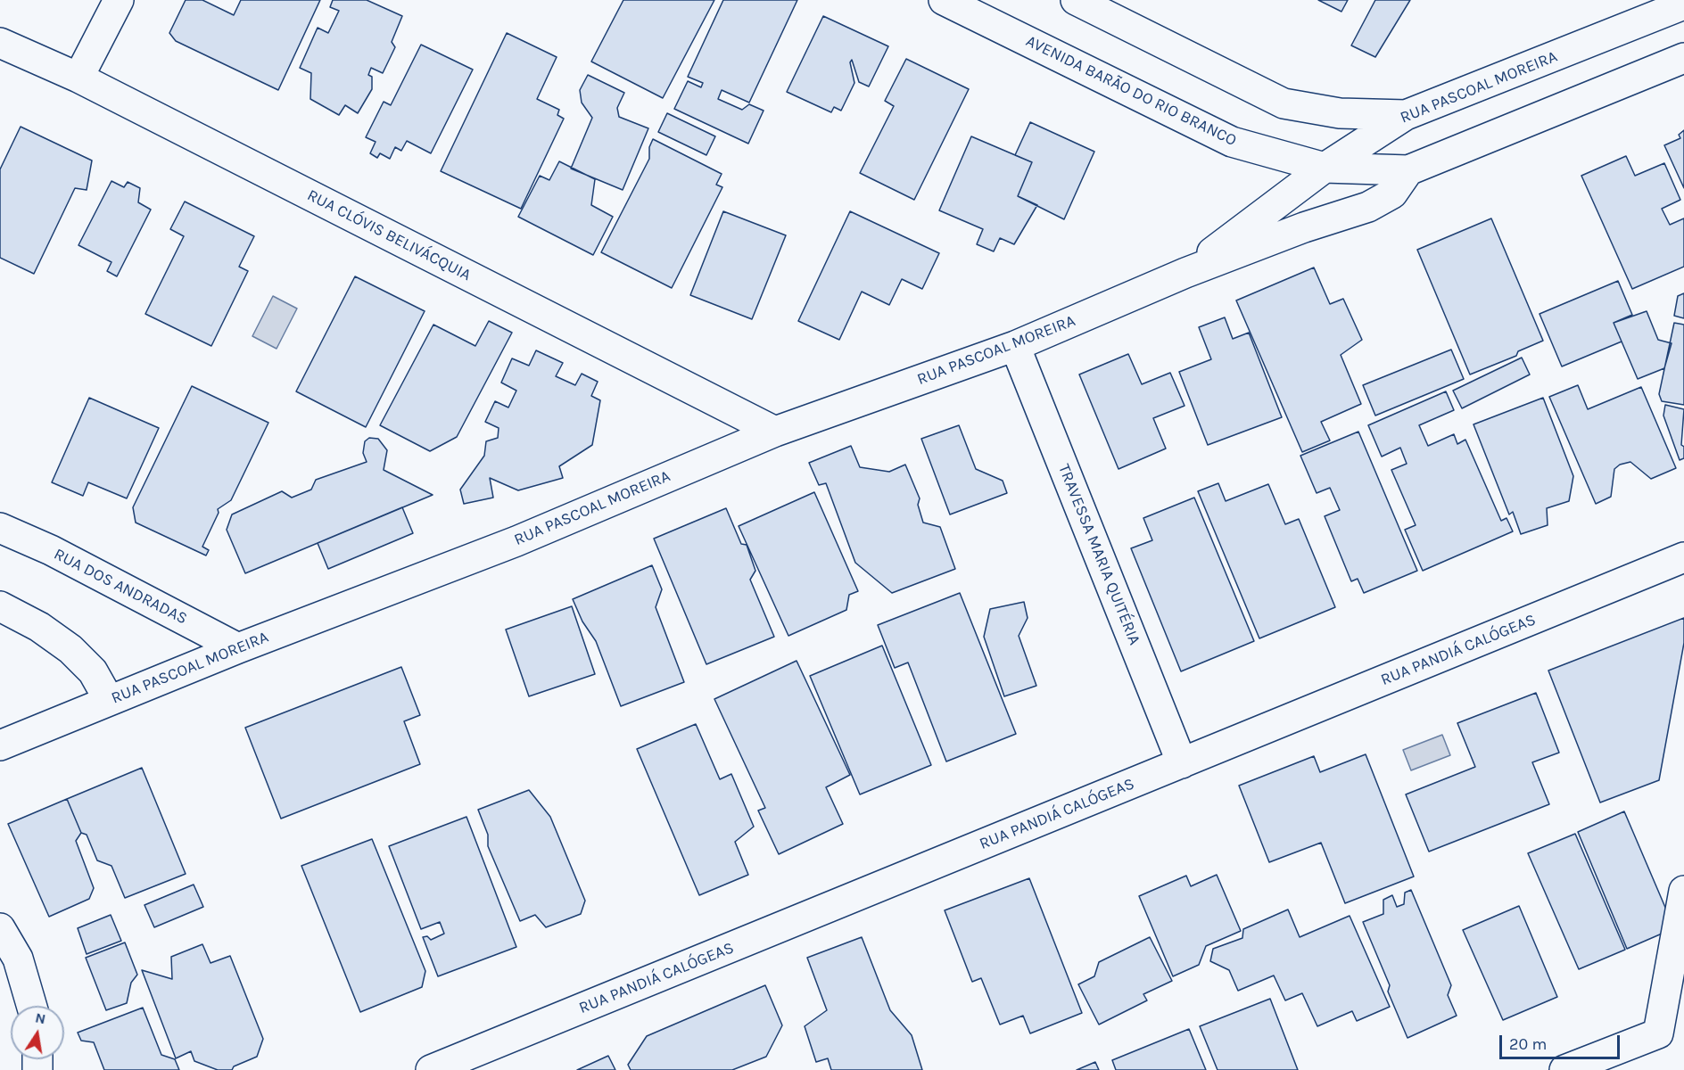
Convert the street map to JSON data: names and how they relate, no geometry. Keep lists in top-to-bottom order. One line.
{"streets":{"street":["RUA PASCOAL MOREIRA","AVENIDA BARÃO DO RIO BRANCO","RUA CLÓVIS BELIVÁCQUIA","TRAVESSA MARIA QUITÉRIA","RUA DOS ANDRADAS","RUA PANDIÁ CALÓGEAS"]},"crossings":[["RUA PASCOAL MOREIRA","AVENIDA BARÃO DO RIO BRANCO"],["RUA PASCOAL MOREIRA","RUA CLÓVIS BELIVÁCQUIA"],["RUA PASCOAL MOREIRA","TRAVESSA MARIA QUITÉRIA"],["RUA PASCOAL MOREIRA","RUA DOS ANDRADAS"],["TRAVESSA MARIA QUITÉRIA","RUA PANDIÁ CALÓGEAS"]],"scale_bar":"20 m","north":"top"}
